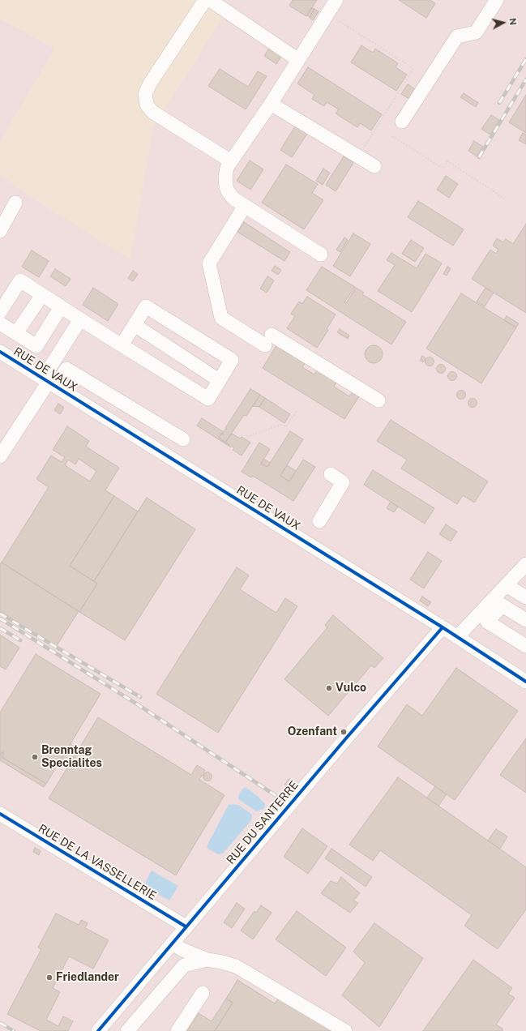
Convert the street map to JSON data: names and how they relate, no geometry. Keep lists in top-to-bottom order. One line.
{"streets":{"street":["RUE DE VAUX","RUE DU SANTERRE","RUE DE LA VASSELLERIE"]},"crossings":[["RUE DE VAUX","RUE DU SANTERRE"],["RUE DU SANTERRE","RUE DE LA VASSELLERIE"]],"places":["Vulco","Ozenfant","Brenntag Specialites","Friedlander"],"north":"right"}
